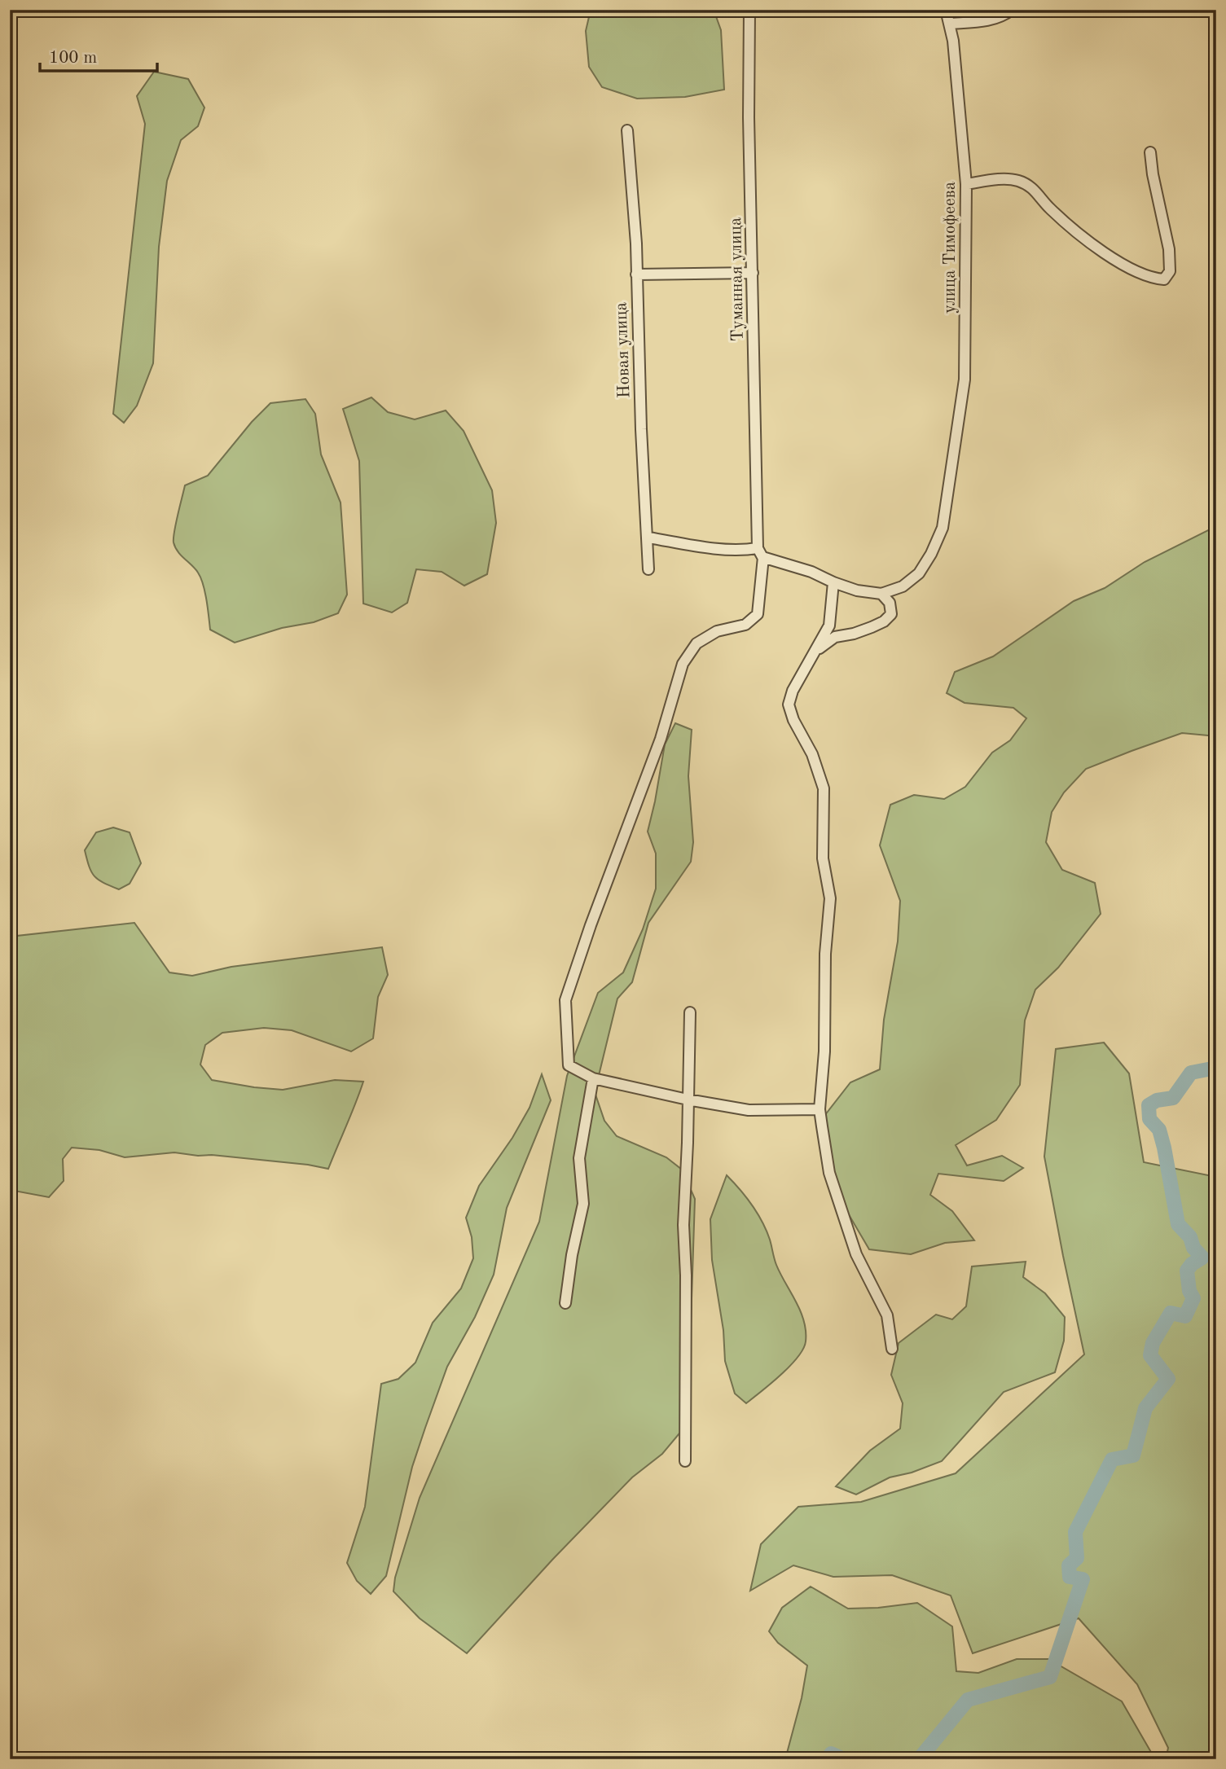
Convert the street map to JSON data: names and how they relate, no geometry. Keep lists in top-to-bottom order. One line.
{"streets":{"street":["улица Тимофеева","Туманная улица","Новая улица"]},"scale_bar":"100 m"}
